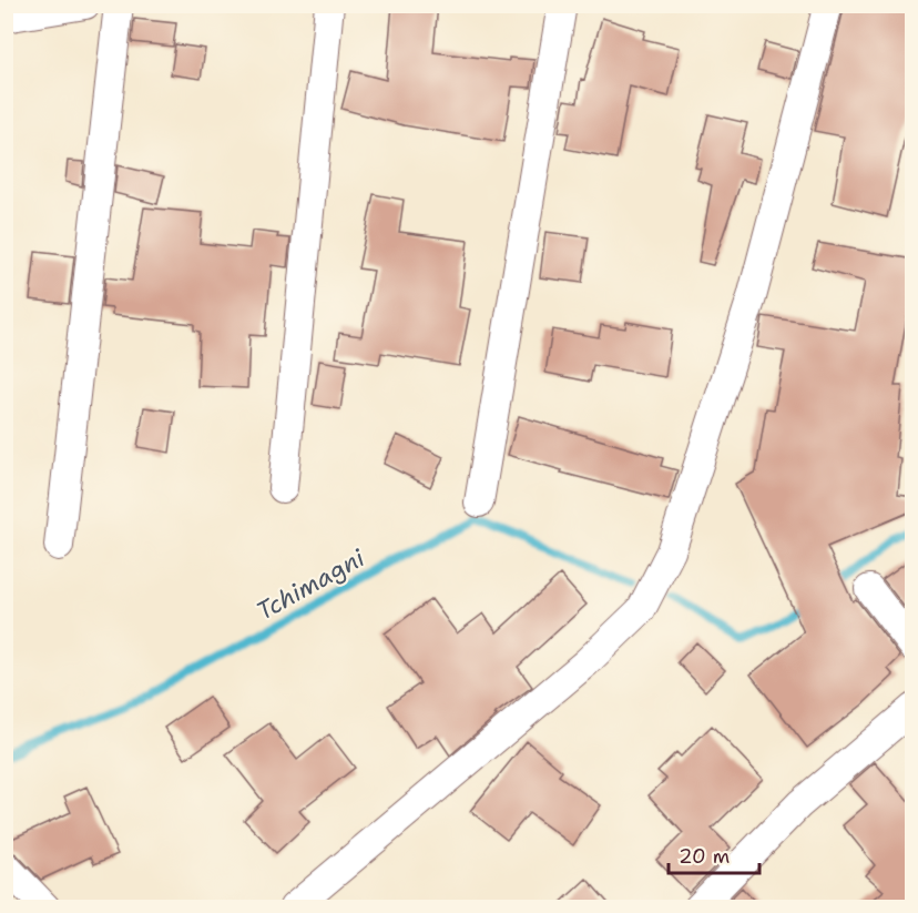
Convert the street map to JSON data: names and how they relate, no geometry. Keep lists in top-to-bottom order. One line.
{"water":["Tchimagni"],"scale_bar":"20 m"}
